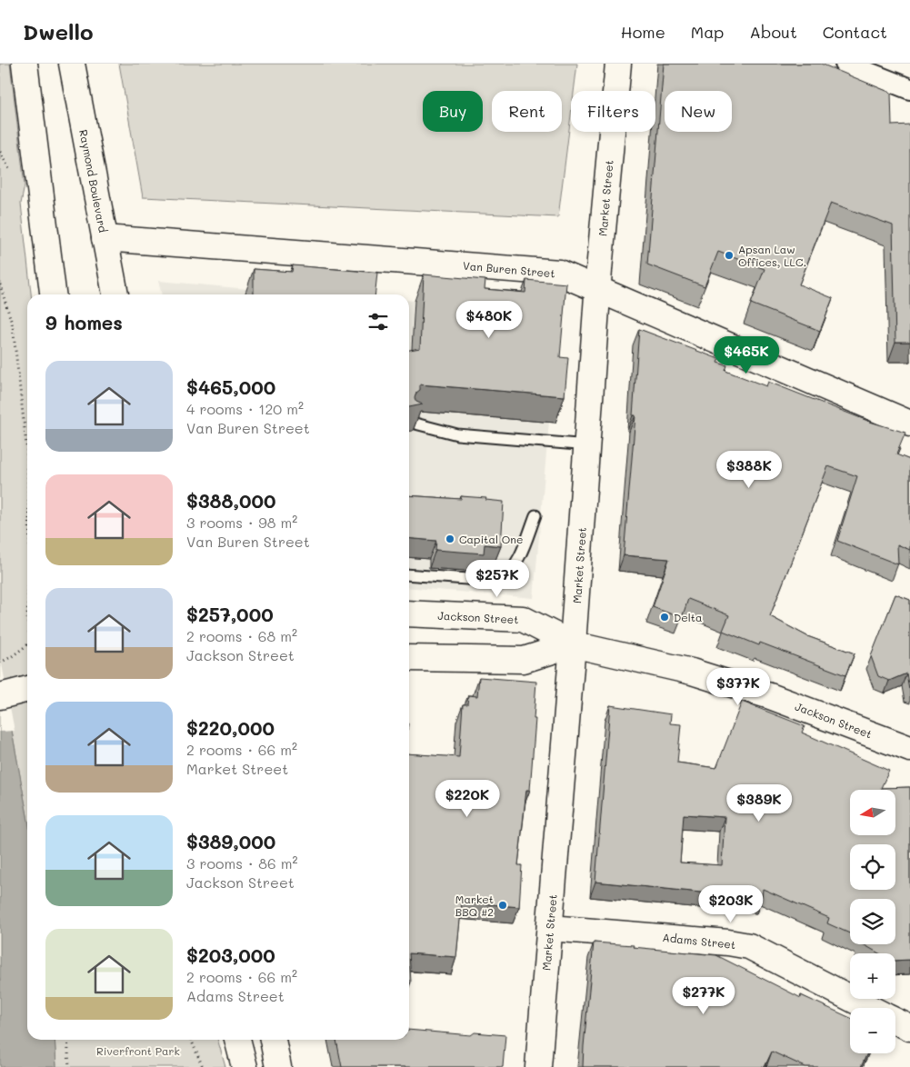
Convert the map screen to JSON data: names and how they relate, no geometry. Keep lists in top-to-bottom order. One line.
{"streets":{"main road":["Raymond Boulevard","Market Street","Van Buren Street","Jackson Street","Adams Street"]},"crossings":[["Raymond Boulevard","Van Buren Street"],["Market Street","Van Buren Street"],["Market Street","Jackson Street"],["Market Street","Adams Street"]],"parks":["Riverfront Park"],"places":["Apsan Law Offices, LLC.","Capital One","Delta","Market BBQ #2"],"north":"left","page":{"header":"Dwello","nav":["Home","Map","About","Contact"],"chip":["Buy","Rent","Filters","New"],"heading":"9 homes","price":["$480K","$465K","$388K","$257K","$377K","$220K","$389K","$203K","$277K"],"list":[{"name":"$465,000","note":"4 rooms · 120 m² · Van Buren Street"},{"name":"$388,000","note":"3 rooms · 98 m² · Van Buren Street"},{"name":"$257,000","note":"2 rooms · 68 m² · Jackson Street"},{"name":"$220,000","note":"2 rooms · 66 m² · Market Street"},{"name":"$389,000","note":"3 rooms · 86 m² · Jackson Street"},{"name":"$203,000","note":"2 rooms · 66 m² · Adams Street"}],"map_buttons":["+","−"]}}
